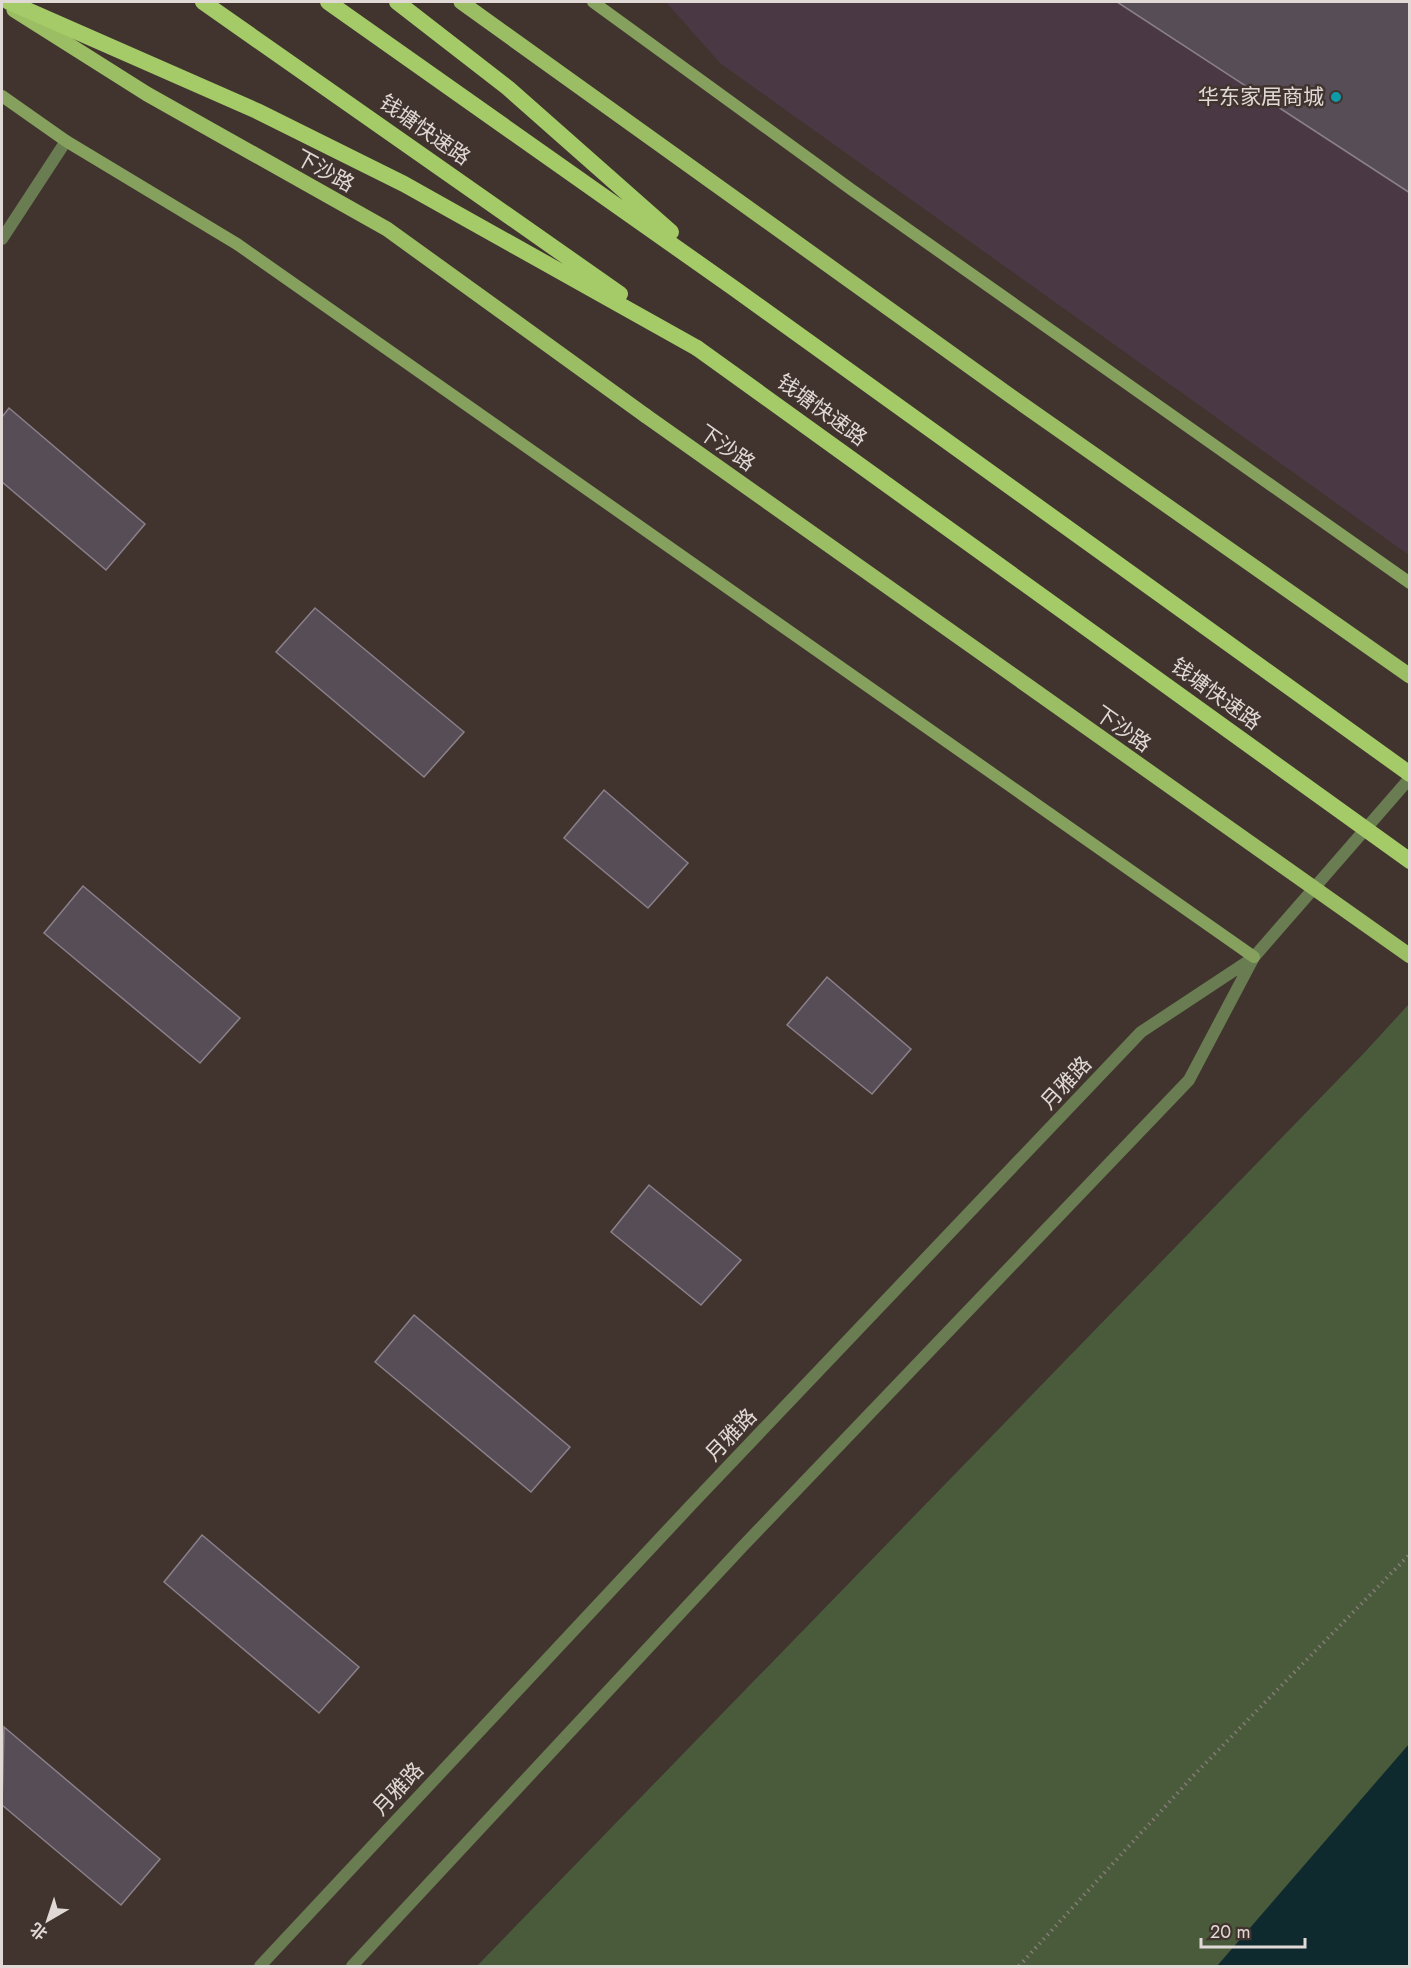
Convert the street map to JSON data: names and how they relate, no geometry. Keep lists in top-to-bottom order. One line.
{"streets":{"highway":["钱塘快速路"],"main road":["下沙路"],"street":["月雅路"]},"places":["华东家居商城"],"scale_bar":"20 m","north":"bottom left"}
